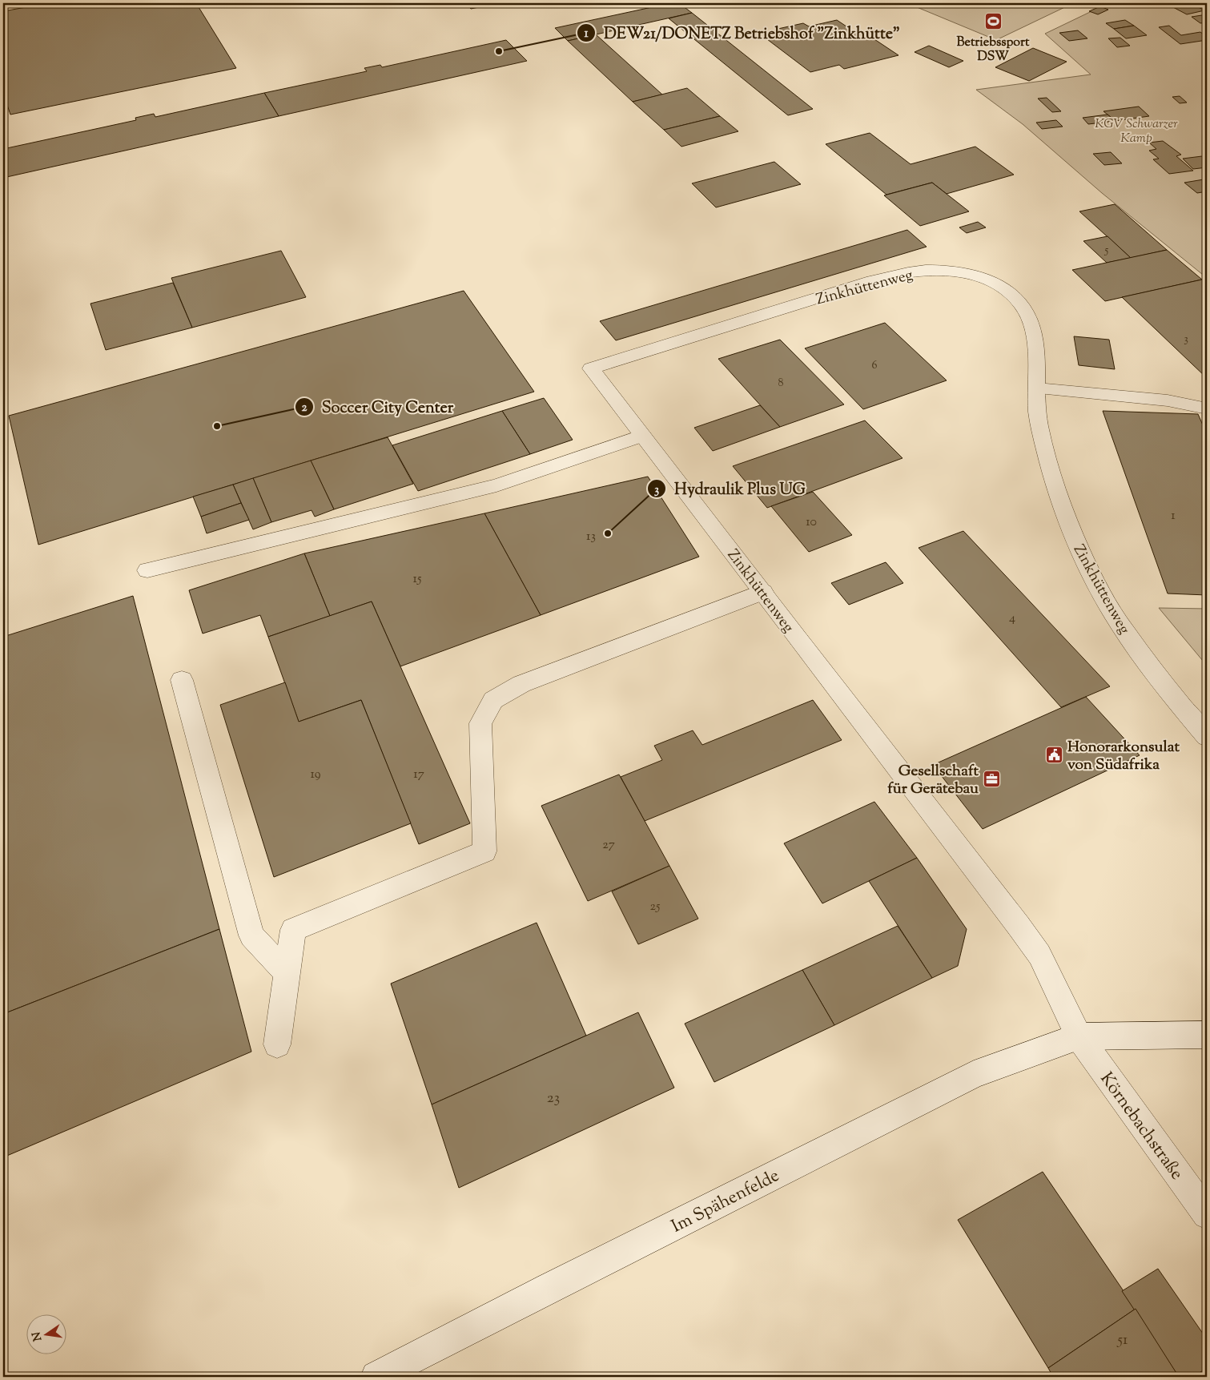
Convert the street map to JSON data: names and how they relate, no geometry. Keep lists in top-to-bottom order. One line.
{"streets":{"street":["Zinkhüttenweg","Körnebachstraße","Im Spähenfelde"]},"crossings":[["Zinkhüttenweg","Körnebachstraße"],["Zinkhüttenweg","Im Spähenfelde"],["Körnebachstraße","Im Spähenfelde"]],"parks":["KGV Schwarzer Kamp"],"places":{"sports":["Betriebssport DSW"],"other":["DEW21/DONETZ Betriebshof \"Zinkhütte\"","Soccer City Center","Hydraulik Plus UG"],"public building":["Honorarkonsulat von Südafrika"],"office":["Gesellschaft für Gerätebau"]},"house_numbers":["5","3","6","8","1","10","13","15","4","19","17","27","25","23","51"],"north":"left"}
